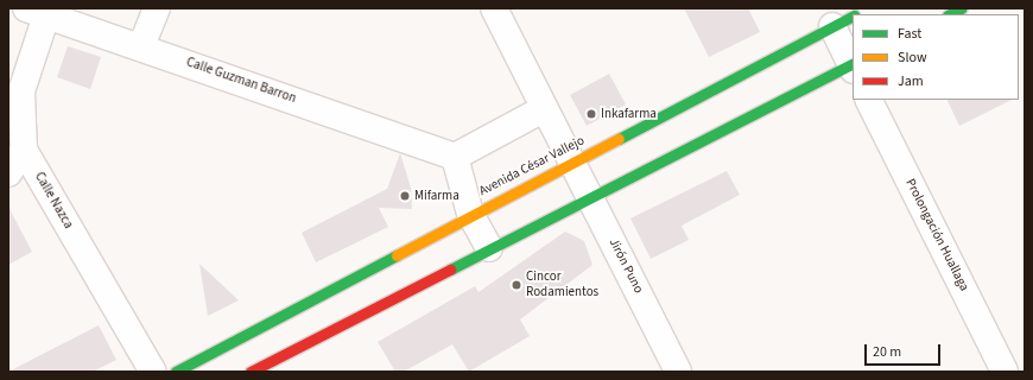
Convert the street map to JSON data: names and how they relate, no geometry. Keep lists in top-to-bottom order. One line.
{"streets":{"main road":["Avenida César Vallejo"],"street":["Calle Guzman Barron","Calle Nazca","Prolongación Huallaga","Jirón Puno"]},"crossings":[["Calle Guzman Barron","Calle Nazca"],["Avenida César Vallejo","Jirón Puno"]],"places":["Inkafarma","Mifarma","Cincor Rodamientos"],"legend":["Fast","Slow","Jam"],"scale_bar":"20 m"}
